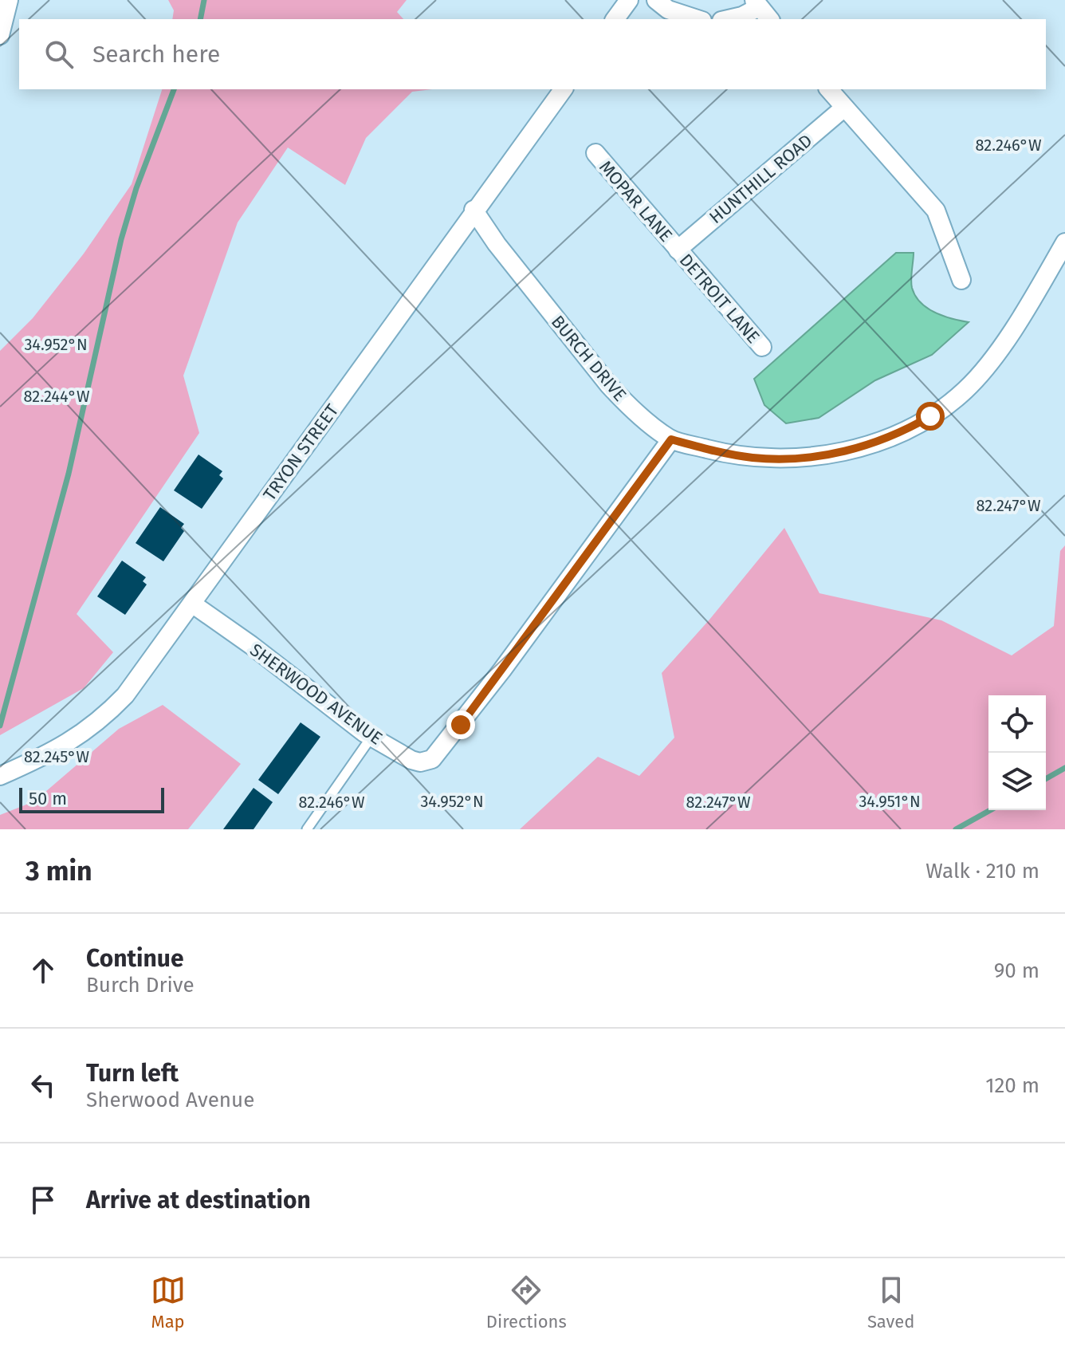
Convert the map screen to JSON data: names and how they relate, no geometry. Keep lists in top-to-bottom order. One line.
{"streets":{"street":["HUNTHILL ROAD","MOPAR LANE","DETROIT LANE","BURCH DRIVE","TRYON STREET","SHERWOOD AVENUE"]},"crossings":[["HUNTHILL ROAD","MOPAR LANE"],["HUNTHILL ROAD","DETROIT LANE"],["MOPAR LANE","DETROIT LANE"],["BURCH DRIVE","TRYON STREET"],["BURCH DRIVE","SHERWOOD AVENUE"],["TRYON STREET","SHERWOOD AVENUE"]],"scale_bar":"50 m","page":{"search":"Search here","scale":"50 m","heading":["3 min","Walk · 210 m"],"list":[["Continue","Burch Drive","90 m"],["Turn left","Sherwood Avenue","120 m"],"Arrive at destination"],"nav":["Map","Directions","Saved"]},"coordinates":["82.246°W","34.952°N","82.244°W","82.247°W","82.245°W","34.951°N"]}
